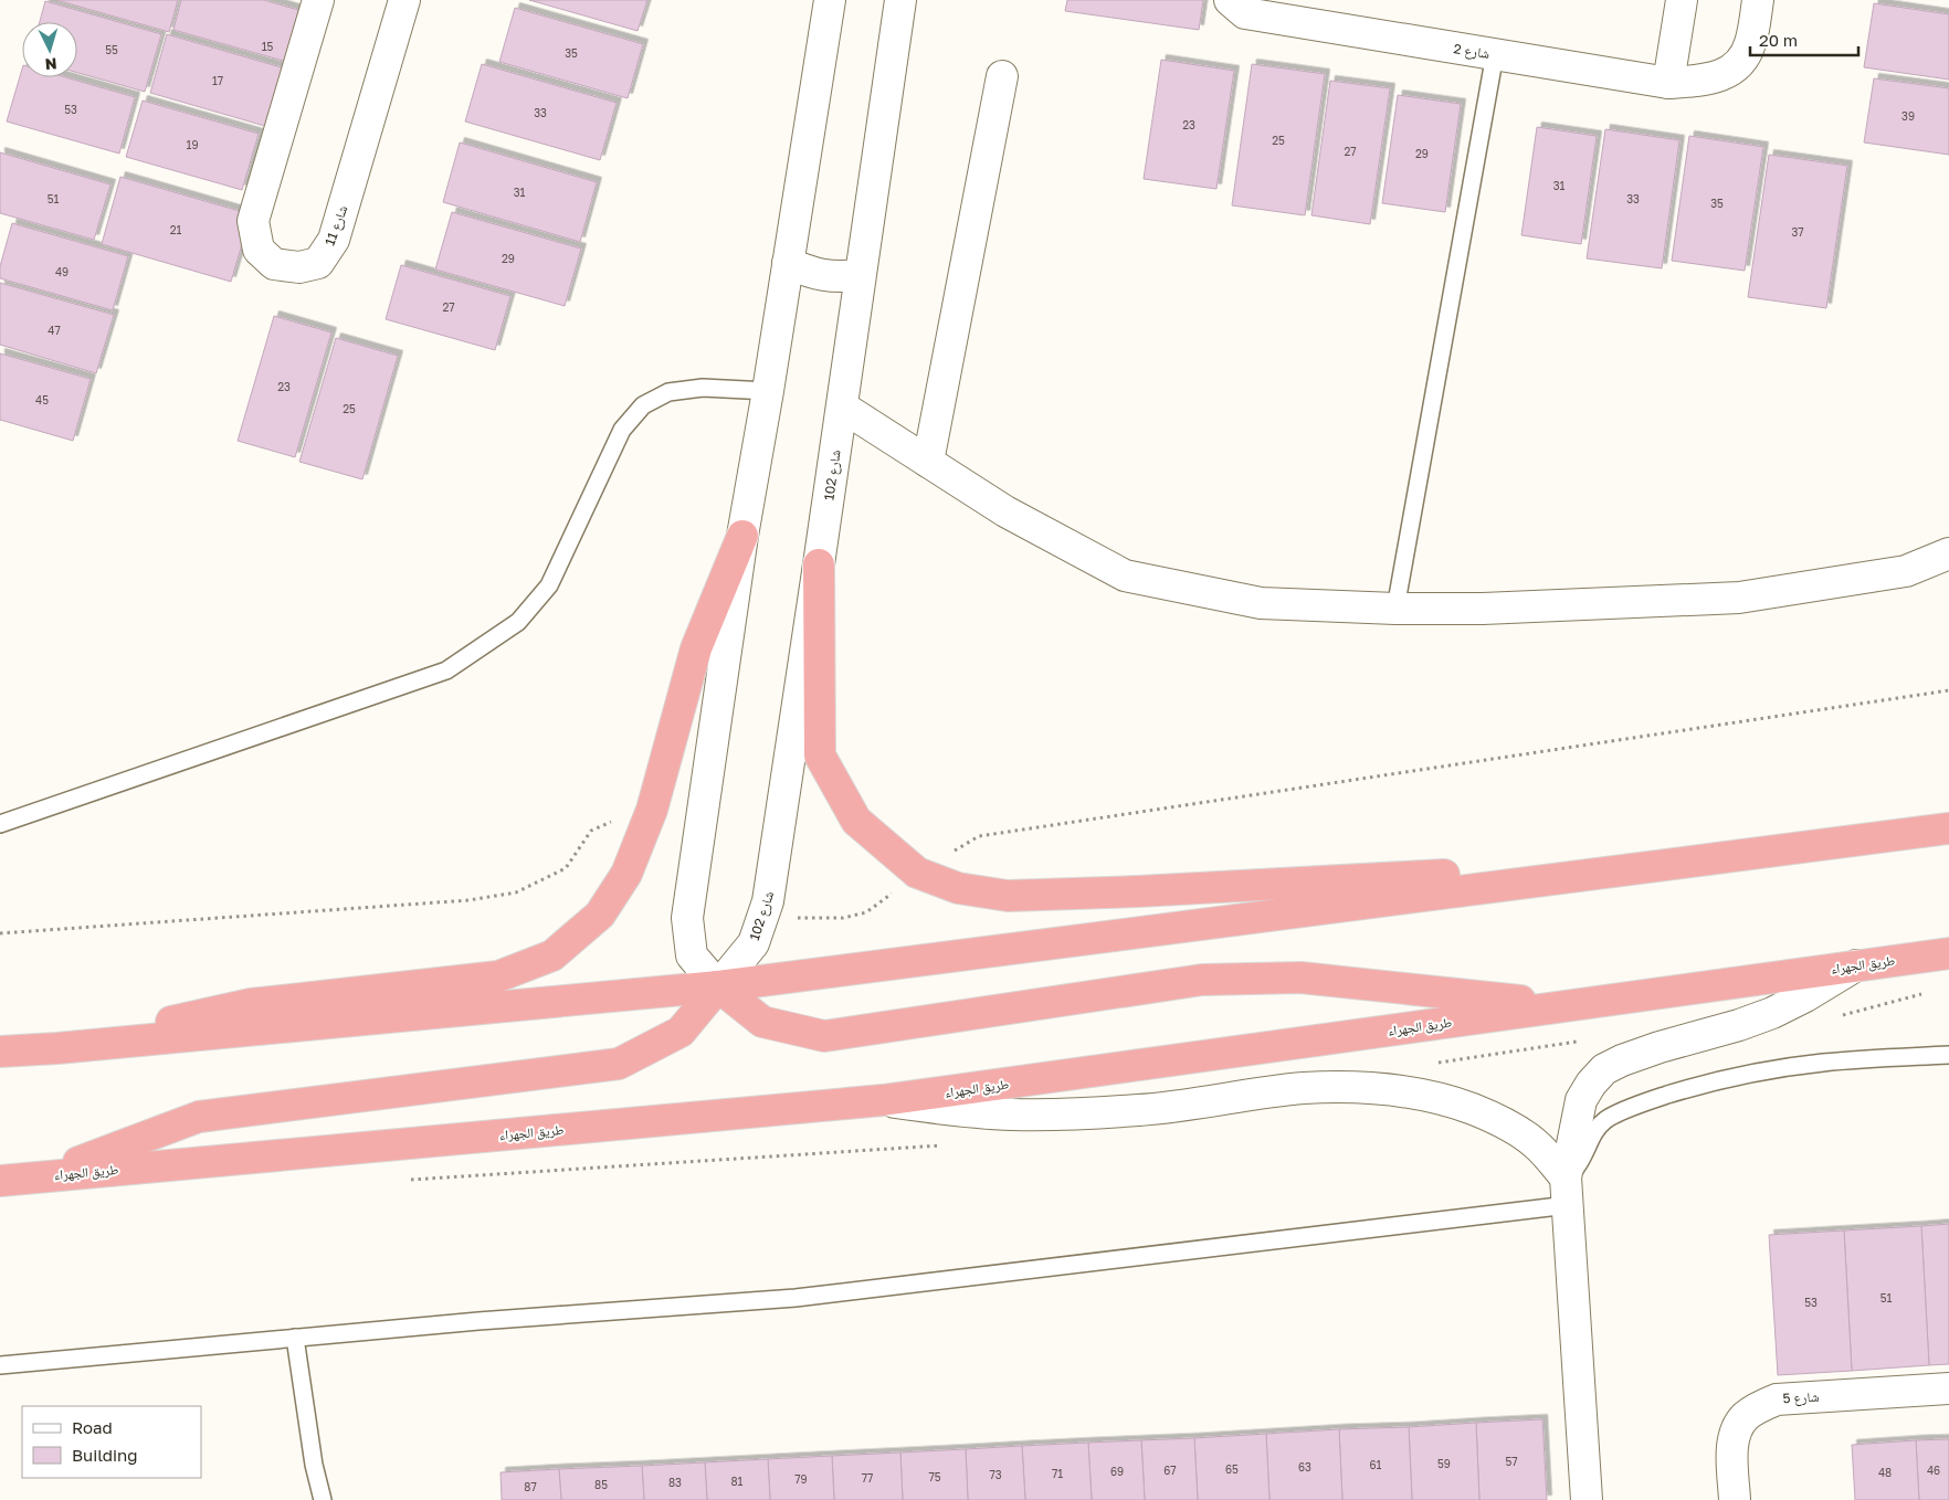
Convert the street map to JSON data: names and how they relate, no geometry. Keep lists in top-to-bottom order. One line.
{"streets":{"highway":["طريق الجهراء"],"street":["شارع 2","شارع 11","شارع 102","شارع 5"]},"house_numbers":["15","55","35","17","53","33","39","23","25","19","27","29","31","31","51","33","35","21","37","29","49","27","47","23","45","25","51","53","57","59","61","63","65","67","46","69","48","71","73","75","77","79","81","83","85","87"],"legend":["Road","Building"],"scale_bar":"20 m","north":"bottom"}
